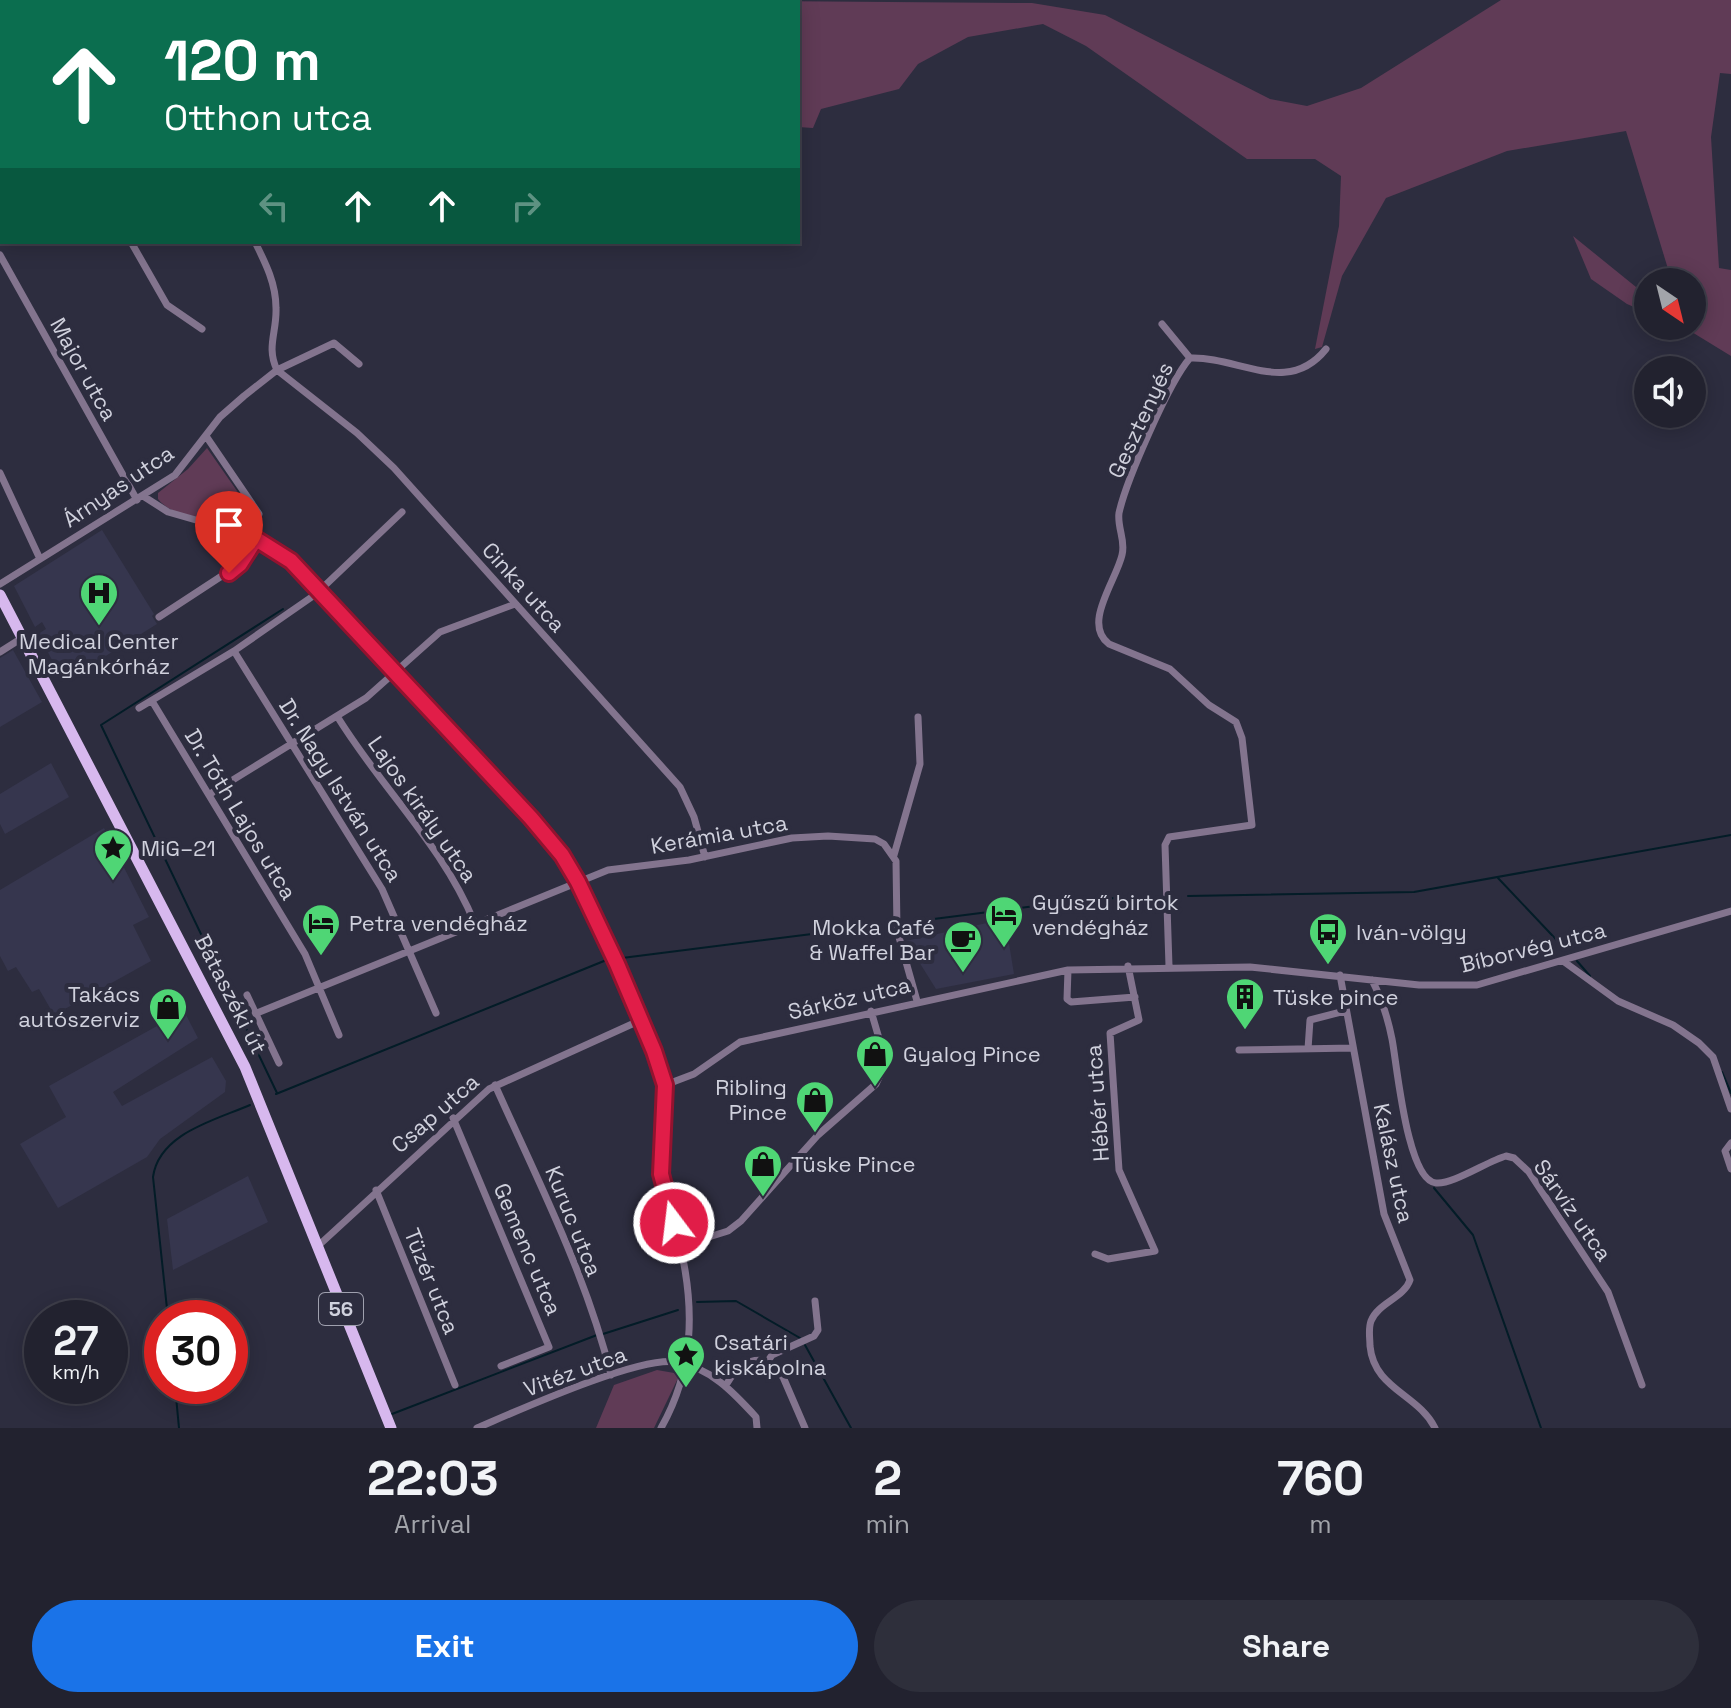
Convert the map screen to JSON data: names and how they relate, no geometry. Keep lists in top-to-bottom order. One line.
{"streets":{"main road":["Bátaszéki út","56"],"street":["Major utca","Gesztenyés","Árnyas utca","Cinka utca","Dr. Nagy István utca","Lajos király utca","Dr. Tóth Lajos utca","Kerámia utca","Bíborvég utca","Sárköz utca","Hébér utca","Csap utca","Kalász utca","Sárvíz utca","Kuruc utca","Gemenc utca","Tüzér utca","Vitéz utca"]},"crossings":[["Major utca","Árnyas utca"],["Gesztenyés","Sárköz utca"],["Árnyas utca","Cinka utca"],["Cinka utca","Kerámia utca"],["Dr. Nagy István utca","Kerámia utca"],["Lajos király utca","Kerámia utca"],["Dr. Tóth Lajos utca","Kerámia utca"],["Bíborvég utca","Sárköz utca"],["Bíborvég utca","Kalász utca"],["Bíborvég utca","Sárvíz utca"],["Bátaszéki út","Csap utca"],["Sárköz utca","Kalász utca"],["Csap utca","Kuruc utca"],["Csap utca","Gemenc utca"],["Csap utca","Tüzér utca"],["Kuruc utca","Vitéz utca"]],"places":{"hospital":["Medical Center Magánkórház"],"place":["MiG–21","Csatári kiskápolna"],"hotel":["Gyűszű birtok vendégház","Petra vendégház"],"bus stop":["Iván-völgy"],"cafe":["Mokka Café & Waffel Bar"],"building":["Tüske pince"],"shop":["Takács autószerviz","Gyalog Pince","Ribling Pince","Tüske Pince"]},"north":"bottom right","page":{"turn":["120 m","Otthon utca"],"speed":"27 km/h","limit":"30","eta":["22:03","Arrival","2","min","760","m"],"buttons":["Exit","Share"]}}
